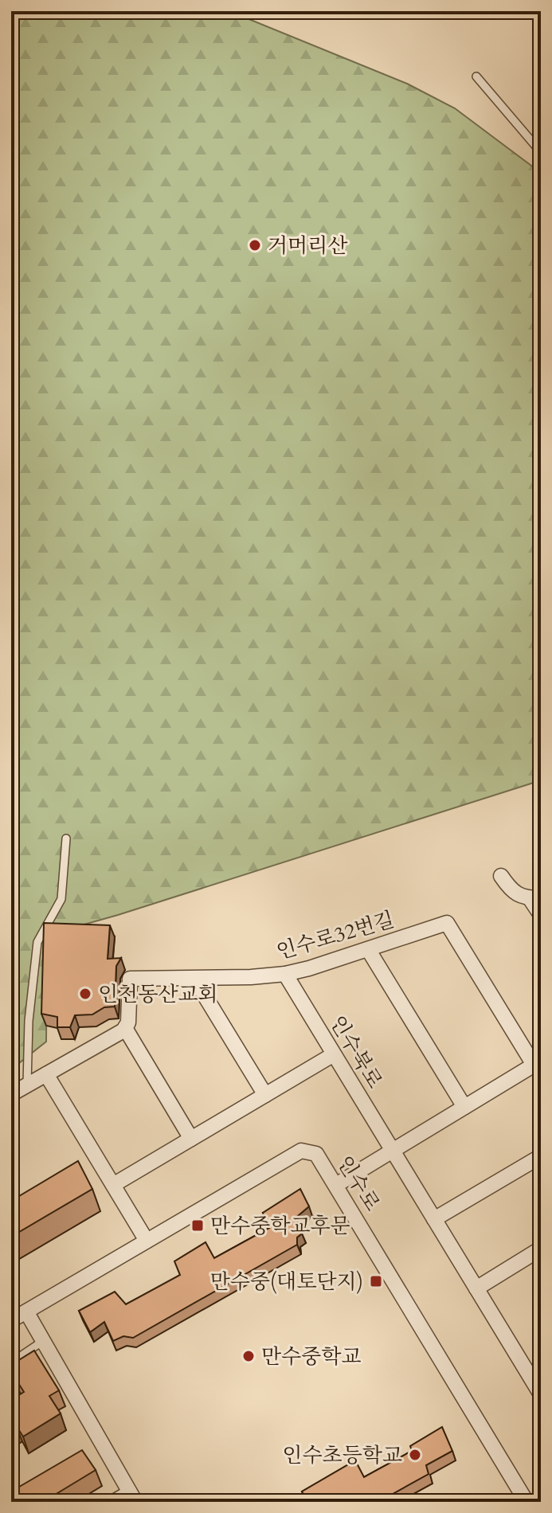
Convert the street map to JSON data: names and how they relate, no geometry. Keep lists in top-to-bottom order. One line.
{"streets":{"street":["인수로32번길","인수북로","인수로"]},"crossings":[["인수로32번길","인수북로"]],"places":{"other":["거머리산","인천동산교회","만수중학교","인수초등학교"],"transit":["만수중학교후문","만수중(대토단지)"]}}
